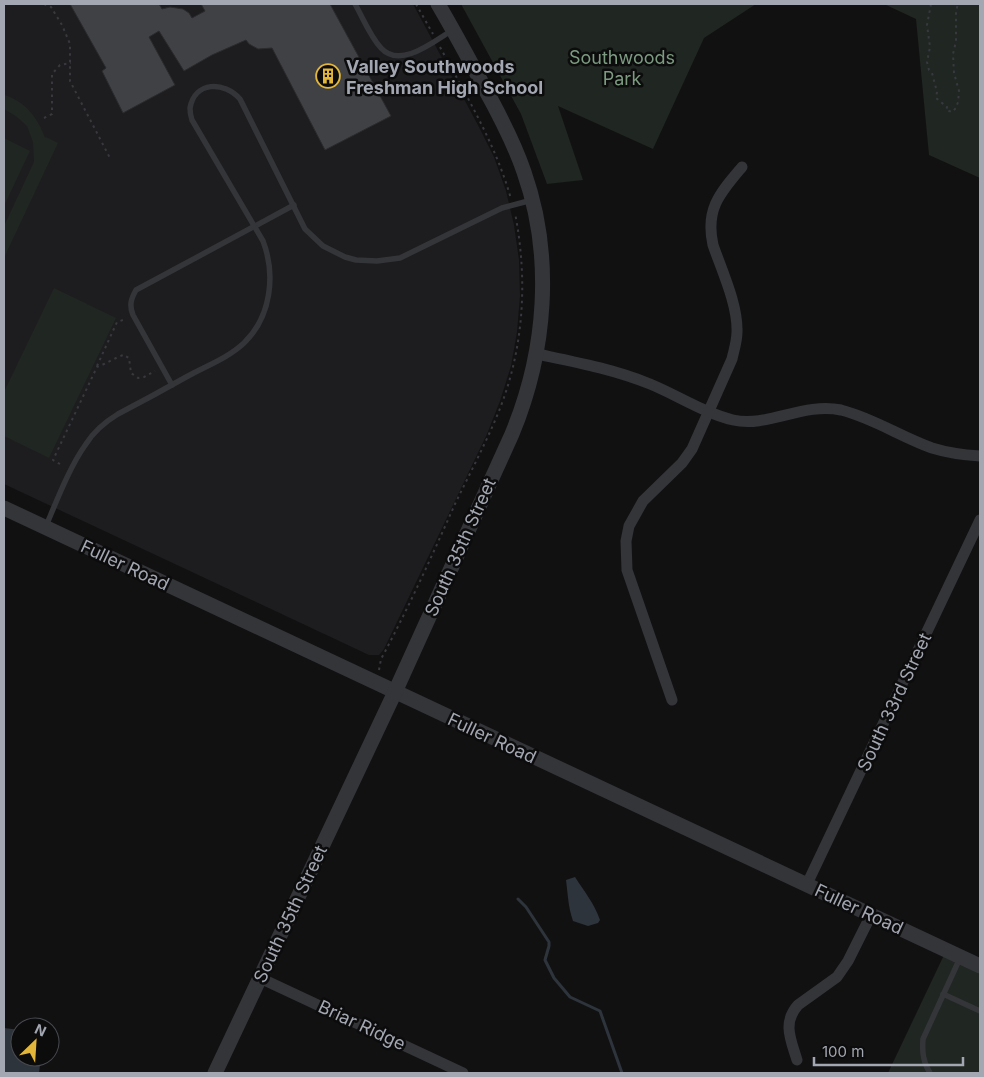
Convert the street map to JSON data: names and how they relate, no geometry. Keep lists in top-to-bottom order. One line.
{"streets":{"street":["South 35th Street","Fuller Road","South 33rd Street","Briar Ridge"]},"crossings":[["South 35th Street","Fuller Road"],["South 35th Street","Briar Ridge"],["Fuller Road","South 33rd Street"]],"parks":["Southwoods Park"],"places":{"building":["Valley Southwoods Freshman High School"]},"scale_bar":"100 m","north":"top right"}
